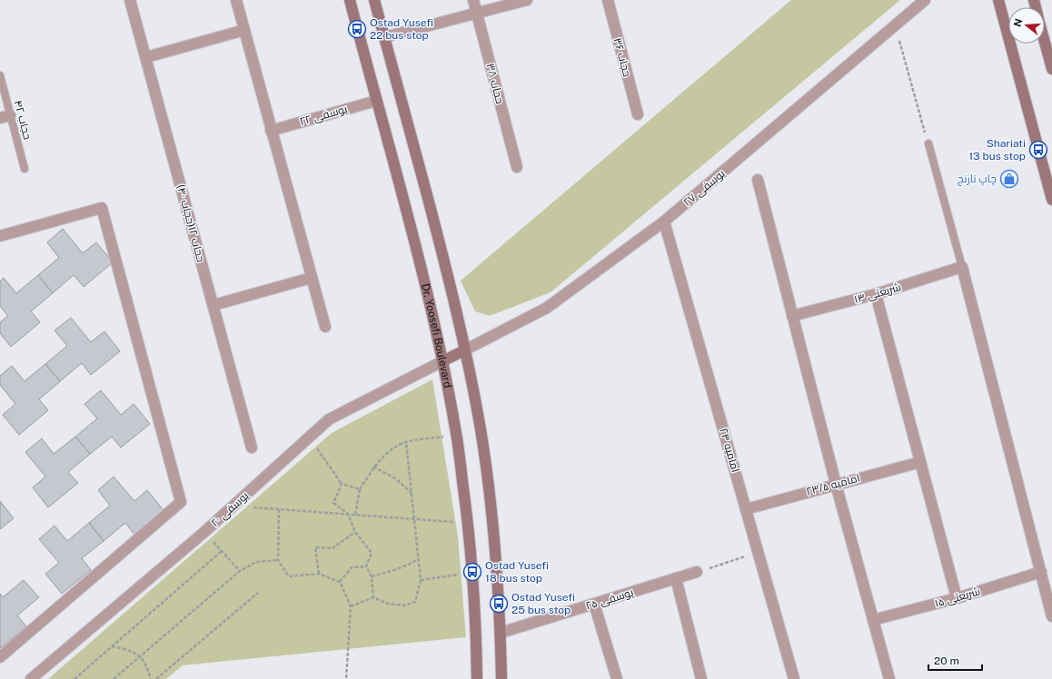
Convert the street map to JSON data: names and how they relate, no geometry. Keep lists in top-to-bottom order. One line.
{"streets":{"street":["حجاب ۳۶","حجاب ۳۸","یوسفی ۲۲","یوسفی ۲۷","حجاب ۱۲(حجاب ۴۰)","شریعتی ۱۳","Dr. Yoosefi Boulevard","امامیه ۲۳","امامیه ۲۳/۵","یوسفی ۲۰","شریعتی ۱۵","یوسفی ۲۵"],"lane":["حجاب ۴۲"]},"crossings":[["یوسفی ۲۲","Dr. Yoosefi Boulevard"],["یوسفی ۲۷","امامیه ۲۳"],["Dr. Yoosefi Boulevard","یوسفی ۲۰"],["امامیه ۲۳","امامیه ۲۳/۵"]],"places":{"bus stop":["Ostad Yusefi 22 bus stop","Shariati 13 bus stop","Ostad Yusefi 18 bus stop","Ostad Yusefi 25 bus stop"],"shop":["چاپ نارنج"]},"scale_bar":"20 m","north":"left"}
